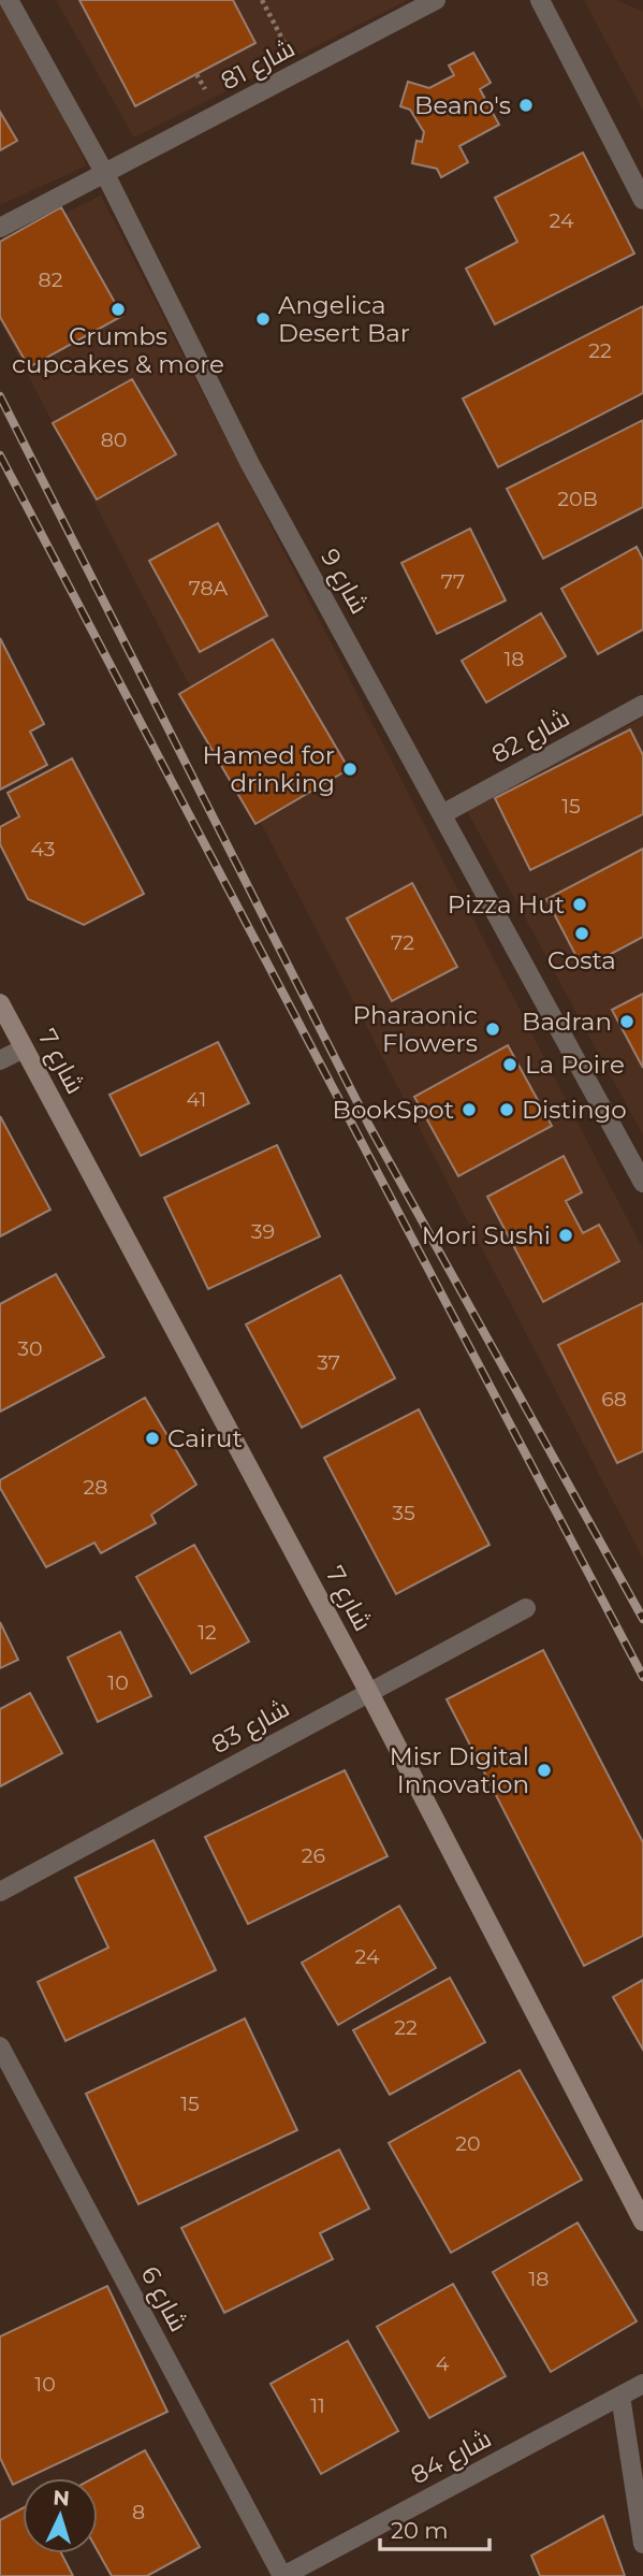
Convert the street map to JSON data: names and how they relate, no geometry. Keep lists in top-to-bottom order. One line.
{"streets":{"street":["شارع 81","شارع 9","شارع 82","شارع 7","شارع 83","شارع 6","شارع 84"]},"crossings":[["شارع 81","شارع 9"],["شارع 9","شارع 82"],["شارع 7","شارع 83"],["شارع 6","شارع 84"]],"places":["Beano's","Crumbs cupcakes & more","Angelica Desert Bar","Hamed for drinking","Pizza Hut","Costa","Badran","Pharaonic Flowers","La Poire","BookSpot","Distingo","Mori Sushi","Cairut","Misr Digital Innovation"],"house_numbers":["24","82","22","80","20B","77","78A","18","15","43","72","41","39","30","37","68","28","35","12","10","26","24","22","15","20","18","4","10","11","8"],"scale_bar":"20 m","north":"top"}
